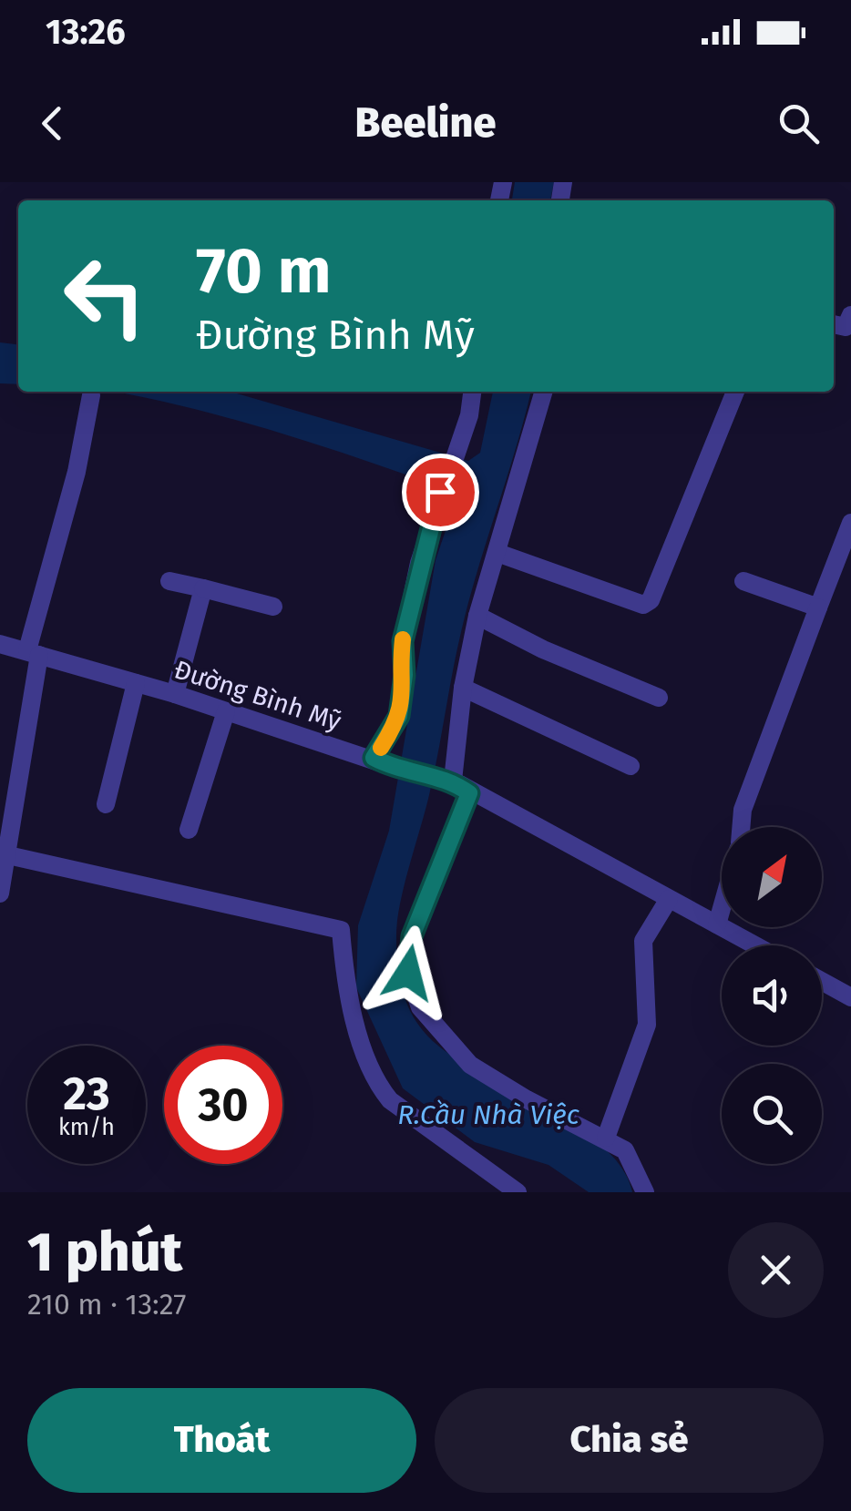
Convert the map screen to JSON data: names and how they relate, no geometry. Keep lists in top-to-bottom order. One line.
{"streets":{"street":["Đường Bình Mỹ"]},"water":["R.Cầu Nhà Việc"],"north":"top right","page":{"status":"13:26","header":"Beeline","turn":["70 m","Đường Bình Mỹ"],"speed":"23 km/h","limit":"30","heading":["1 phút","210 m · 13:27"],"buttons":["Thoát","Chia sẻ"]}}
